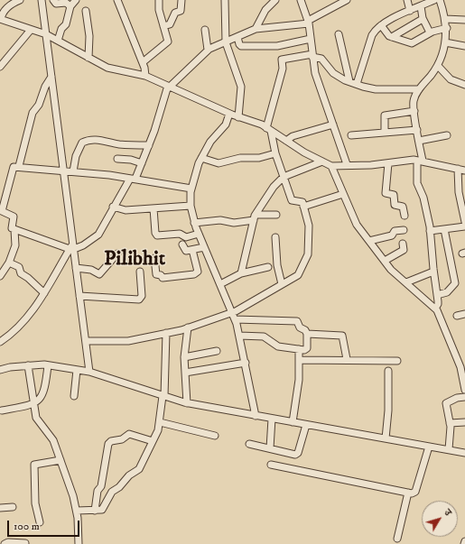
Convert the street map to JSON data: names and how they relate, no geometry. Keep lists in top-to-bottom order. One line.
{"districts":["Pilibhit"],"scale_bar":"100 m","north":"top right"}
